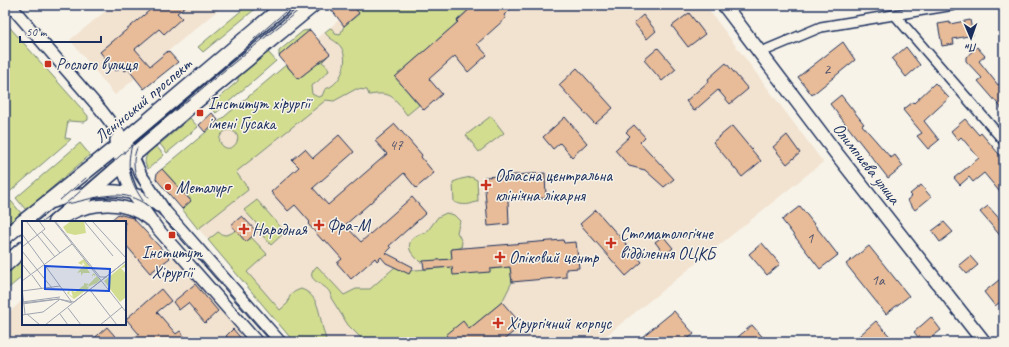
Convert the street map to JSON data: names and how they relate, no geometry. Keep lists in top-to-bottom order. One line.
{"streets":{"main road":["Ленінський проспект","Олимпиева улица"]},"places":{"transit":["Рослого вулиця","Інститут хірургії імені Гусака","Інститут Хірургії"],"health":["Обласна центральна клінічна лікарня","Фра-М","Народная","Стоматологічне відділення ОЦКБ","Опіковий центр","Хірургічний корпус"],"other":["Металург"]},"house_numbers":["2","47","1","1а"],"scale_bar":"50 m","north":"bottom"}
